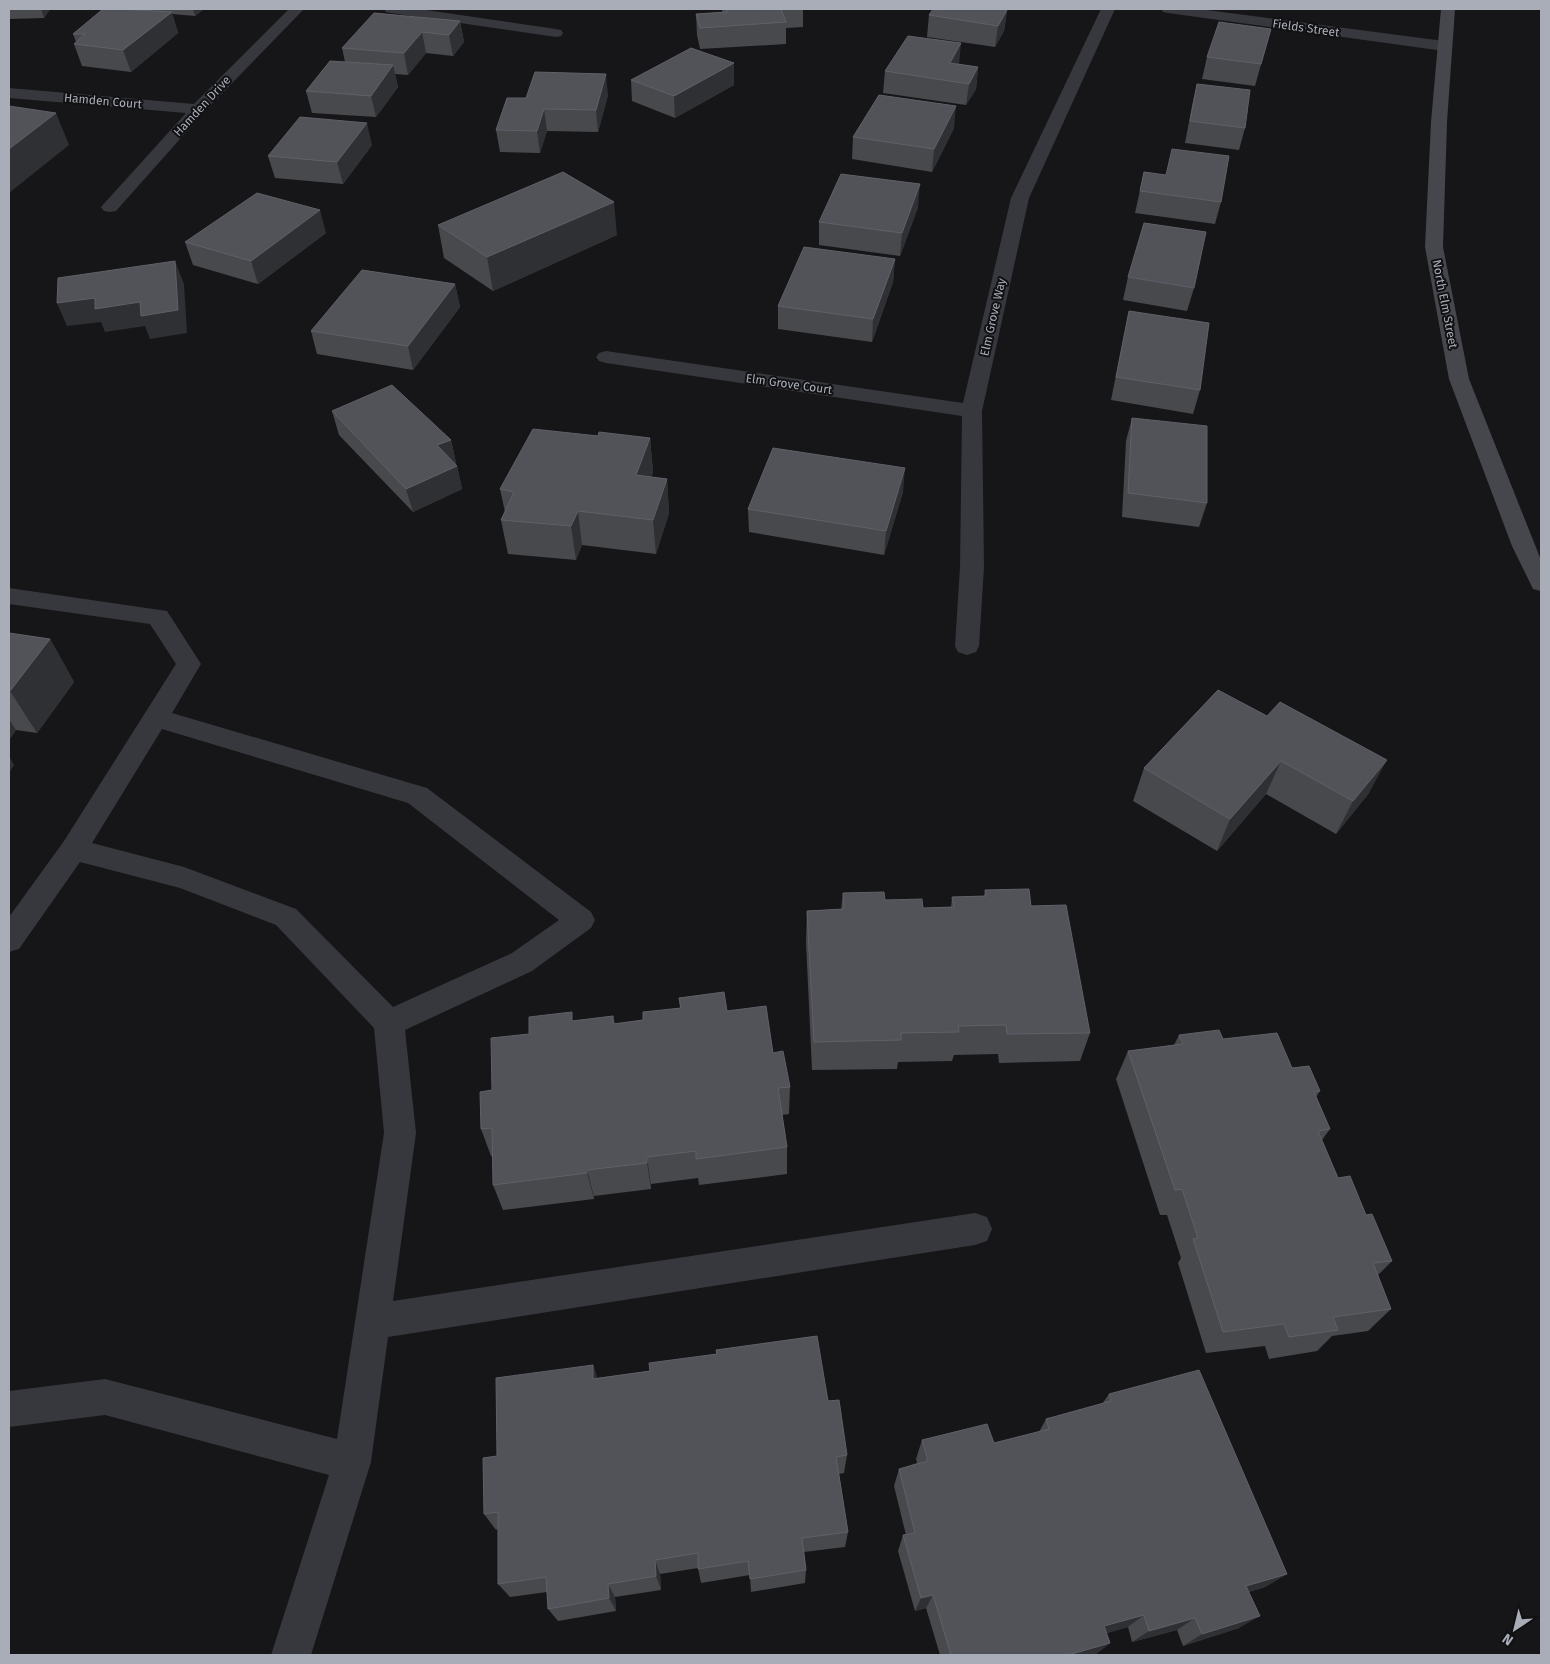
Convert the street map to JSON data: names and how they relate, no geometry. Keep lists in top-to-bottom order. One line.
{"streets":{"main road":["North Elm Street"],"street":["Fields Street","Hamden Court","Hamden Drive","Elm Grove Way","Elm Grove Court"]},"crossings":[["Fields Street","North Elm Street"],["Hamden Court","Hamden Drive"],["Elm Grove Way","Elm Grove Court"]],"north":"bottom left"}
